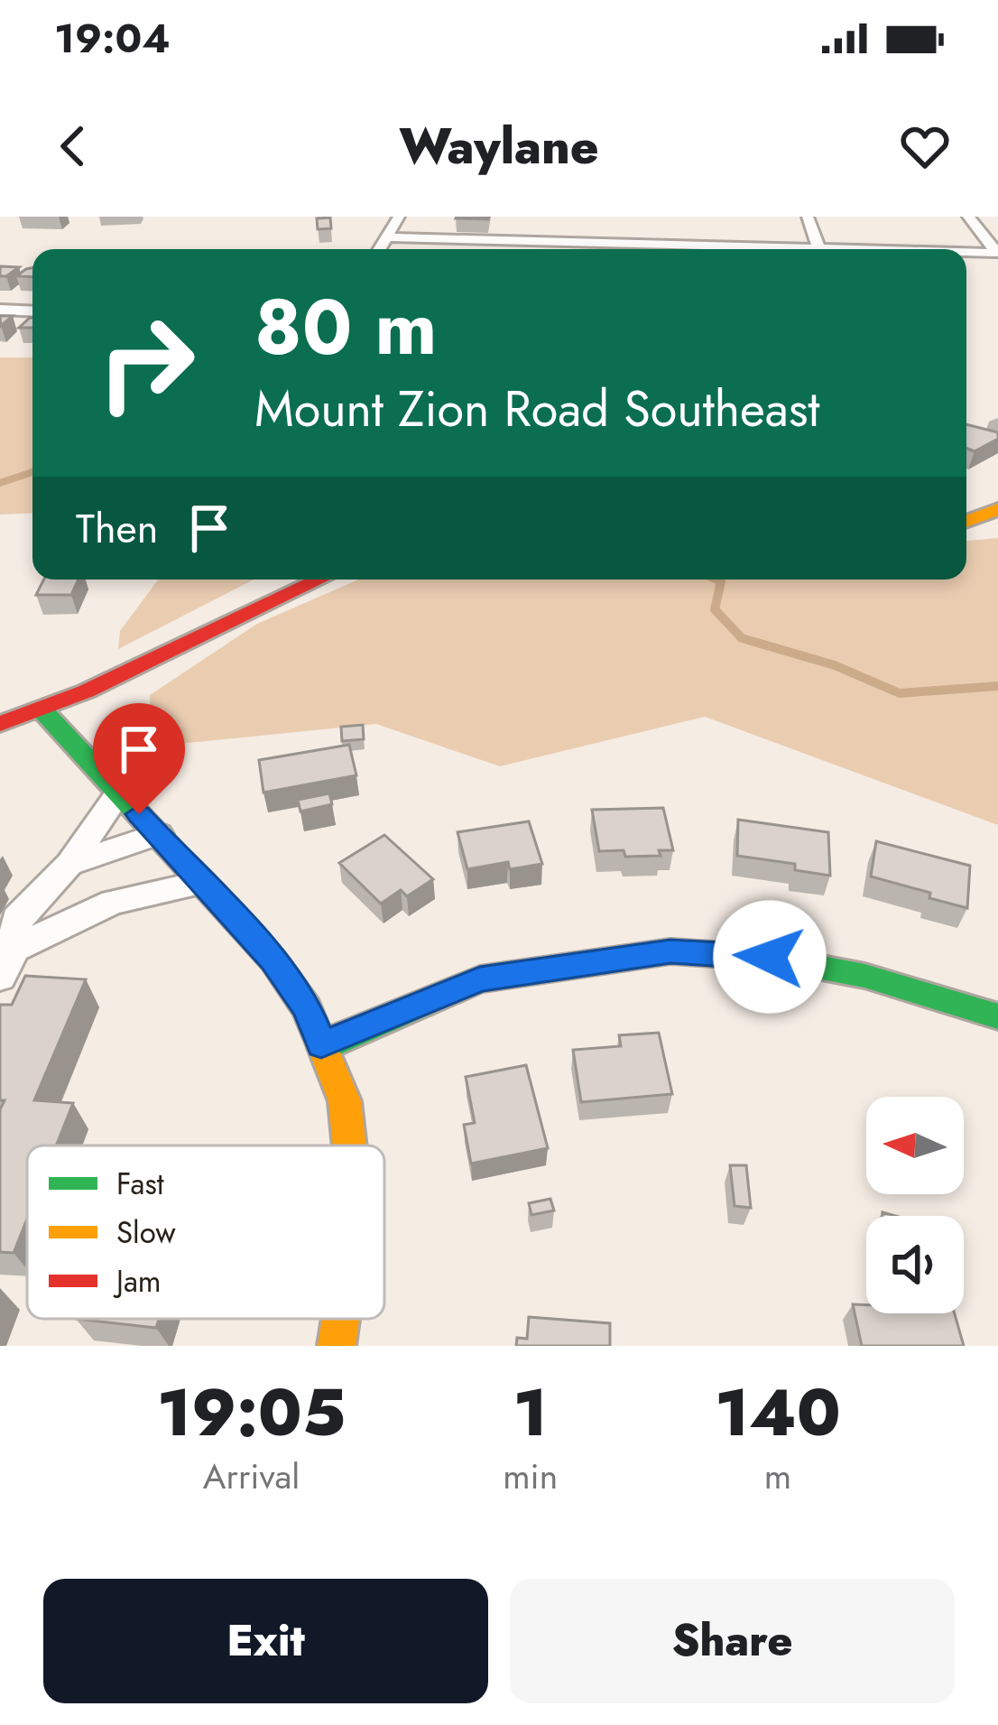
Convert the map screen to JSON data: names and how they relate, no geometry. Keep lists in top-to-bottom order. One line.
{"legend":["Fast","Slow","Jam"],"north":"left","page":{"status":"19:04","header":"Waylane","turn":["80 m","Mount Zion Road Southeast"],"then":"Then","eta":["19:05","Arrival","1","min","140","m"],"buttons":["Exit","Share"]}}
